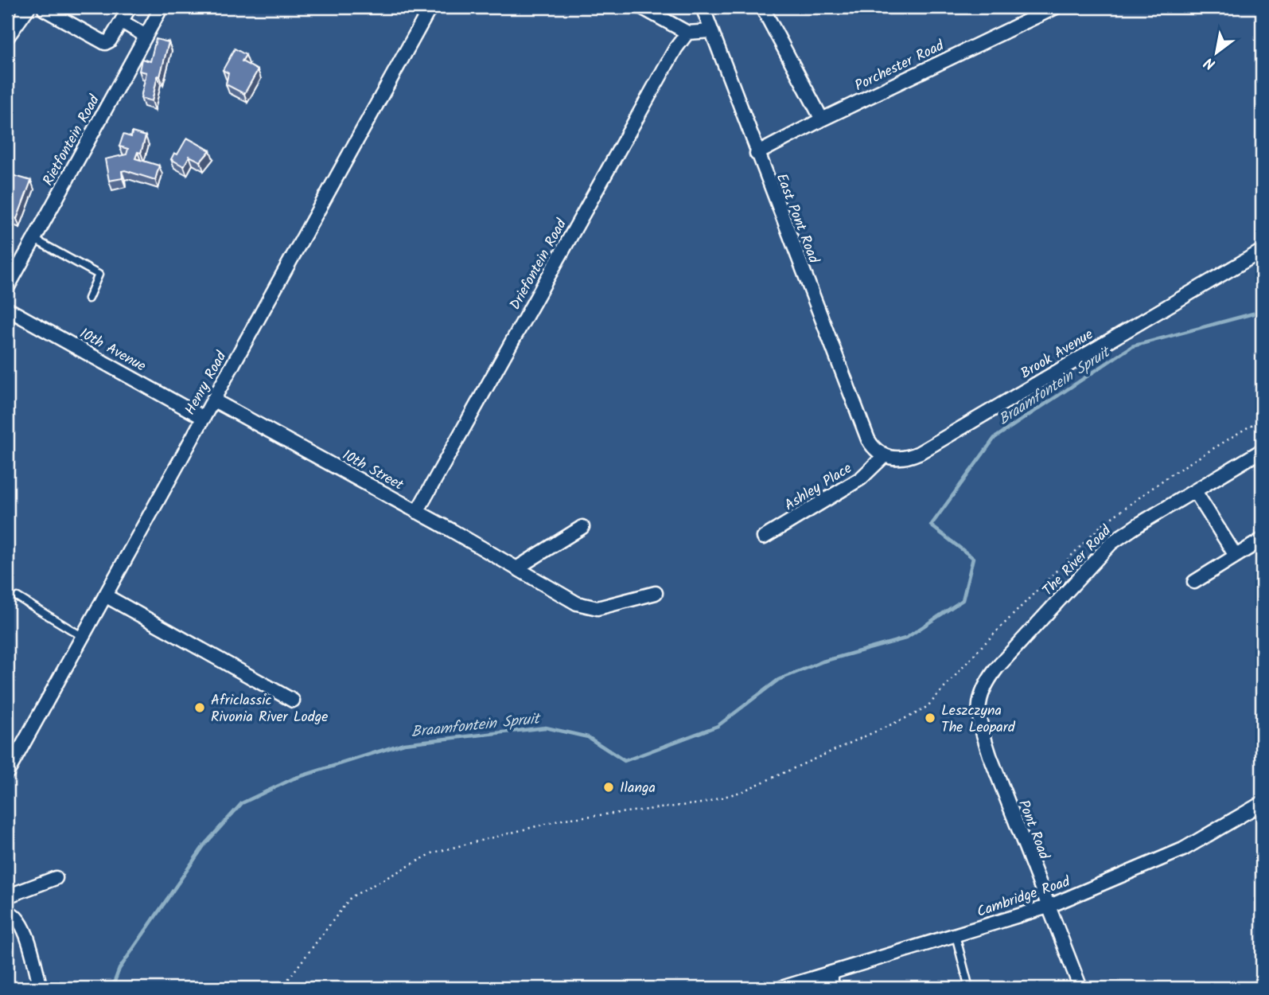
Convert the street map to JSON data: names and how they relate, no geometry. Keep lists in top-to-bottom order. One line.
{"streets":{"street":["Porchester Road","Rietfontein Road","East Pont Road","Driefontein Road","10th Avenue","Brook Avenue","Henry Road","10th Street","Ashley Place","The River Road","Pont Road","Cambridge Road"]},"crossings":[["Porchester Road","East Pont Road"],["East Pont Road","Brook Avenue"],["East Pont Road","Ashley Place"],["Driefontein Road","10th Street"],["10th Avenue","Henry Road"],["Brook Avenue","Ashley Place"],["Henry Road","10th Street"],["The River Road","Pont Road"],["Pont Road","Cambridge Road"]],"water":["Braamfontein Spruit"],"places":["Africlassic Rivonia River Lodge","Leszczyna The Leopard","Ilanga"],"north":"bottom left"}
